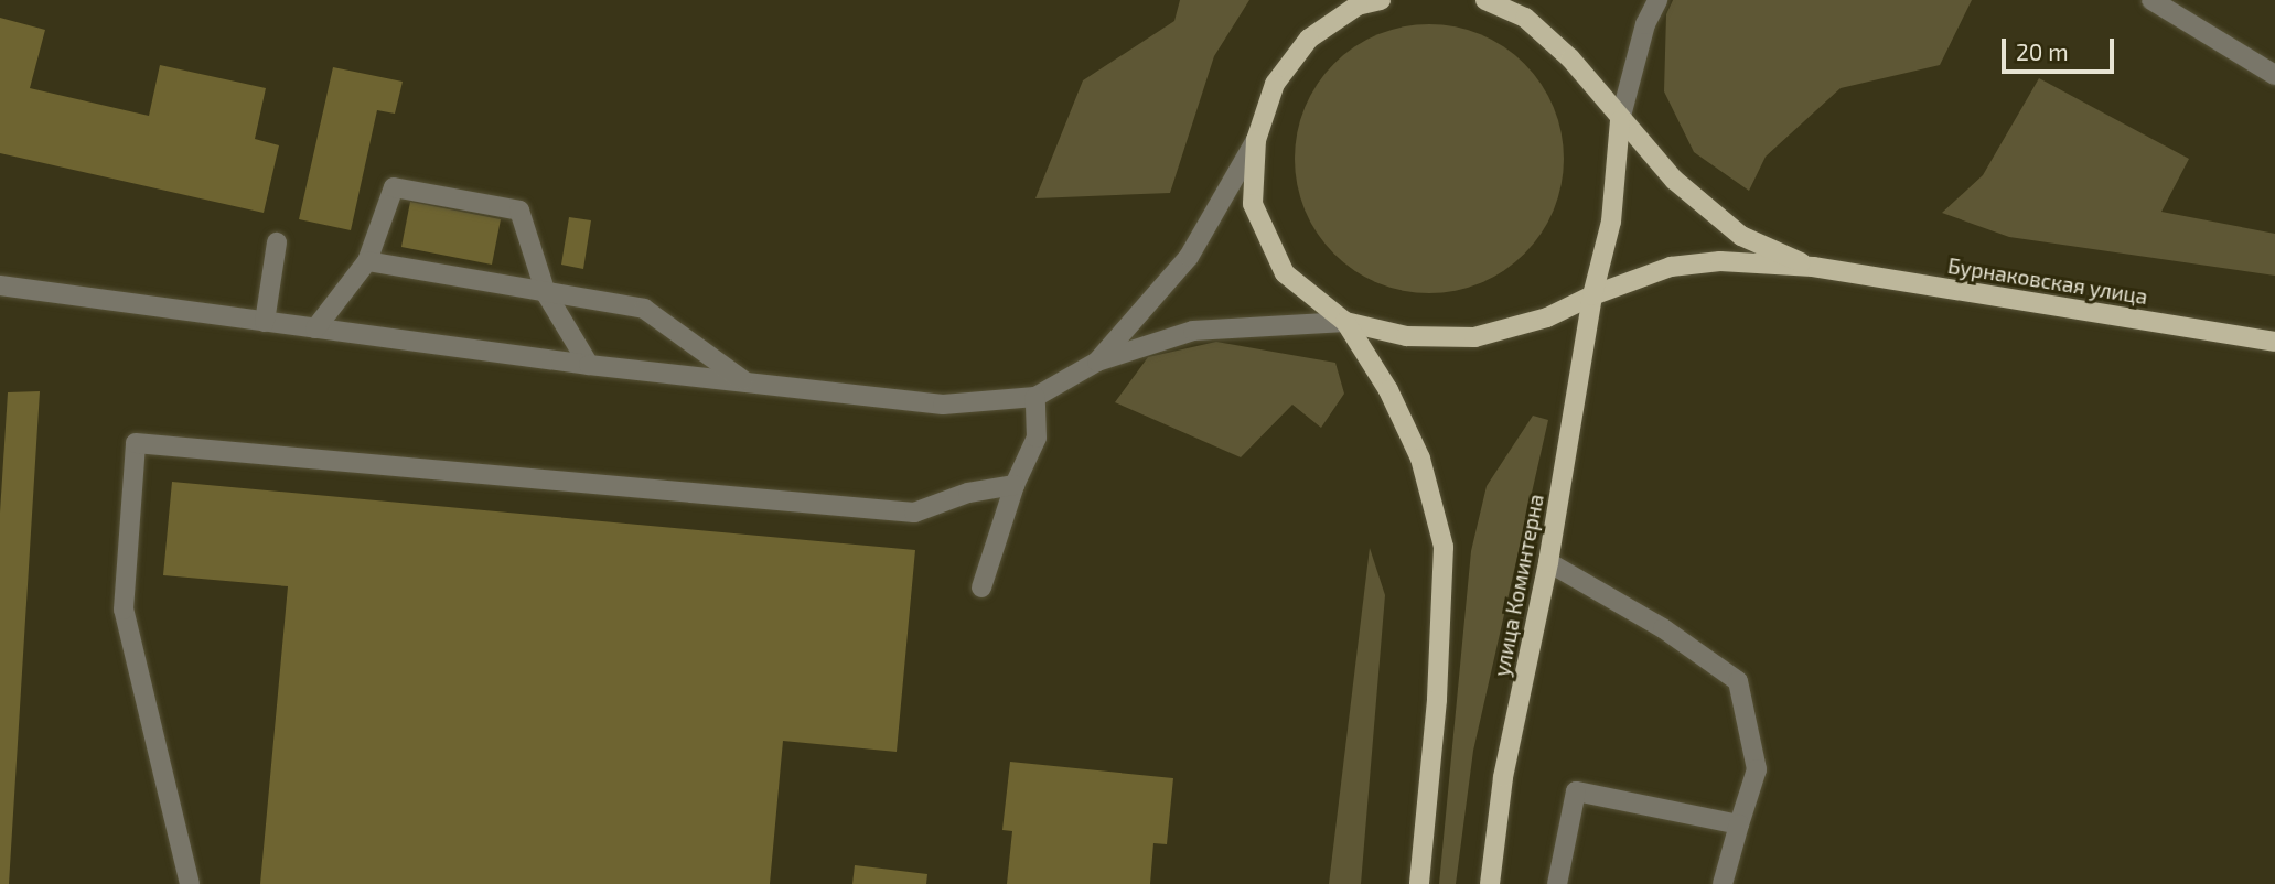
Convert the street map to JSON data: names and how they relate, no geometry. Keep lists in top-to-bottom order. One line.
{"streets":{"main road":["Бурнаковская улица","улица Коминтерна"]},"scale_bar":"20 m"}
